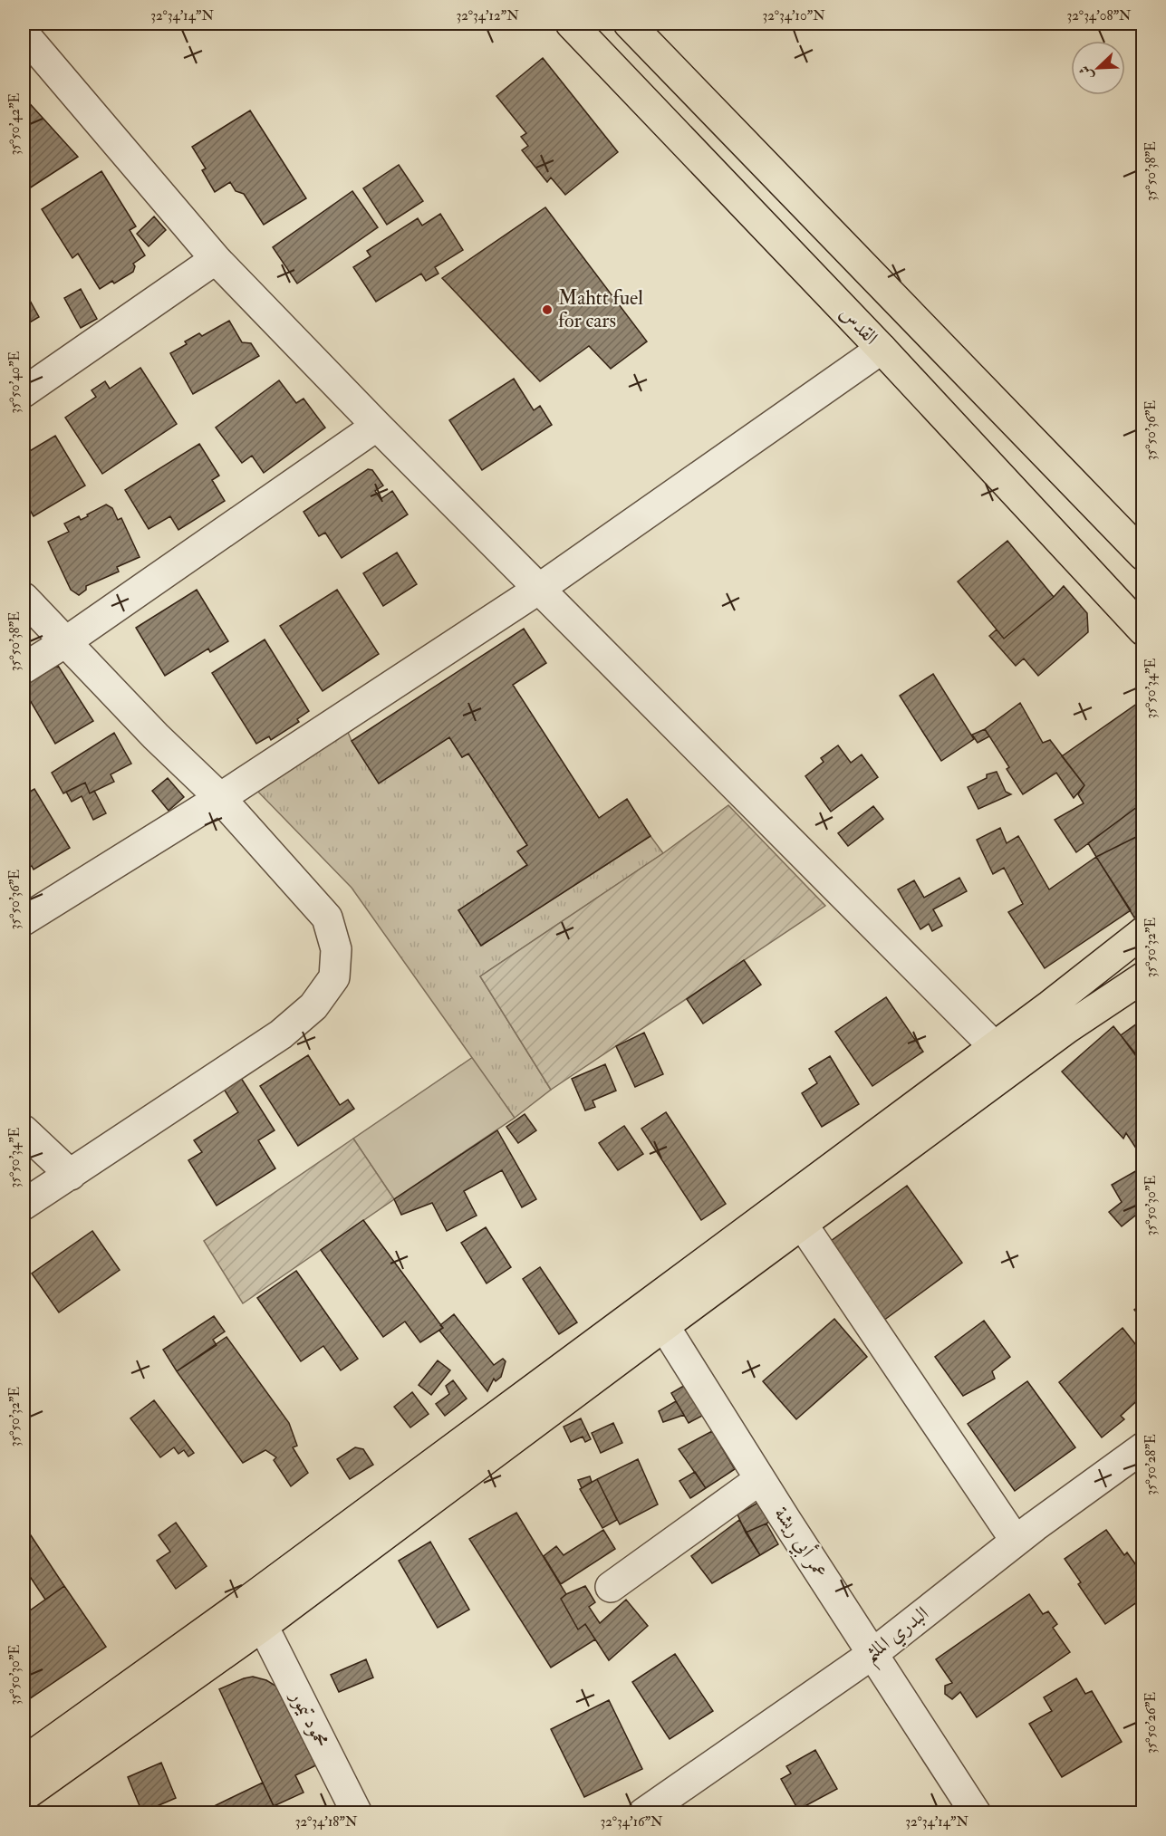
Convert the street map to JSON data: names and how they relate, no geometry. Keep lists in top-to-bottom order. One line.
{"streets":{"main road":["القدس"],"street":["عمر أبي ريشة","البدري الملثم","محمود تيمور"]},"crossings":[["عمر أبي ريشة","البدري الملثم"]],"places":["Mahtt fuel for cars"],"north":"bottom left","coordinates":["32°34'14\"N","32°34'12\"N","32°34'10\"N","32°34'08\"N","35°50'42\"E","35°50'38\"E","35°50'40\"E","35°50'36\"E","35°50'34\"E","35°50'32\"E","35°50'30\"E","35°50'28\"E","35°50'26\"E","32°34'18\"N","32°34'16\"N"]}
